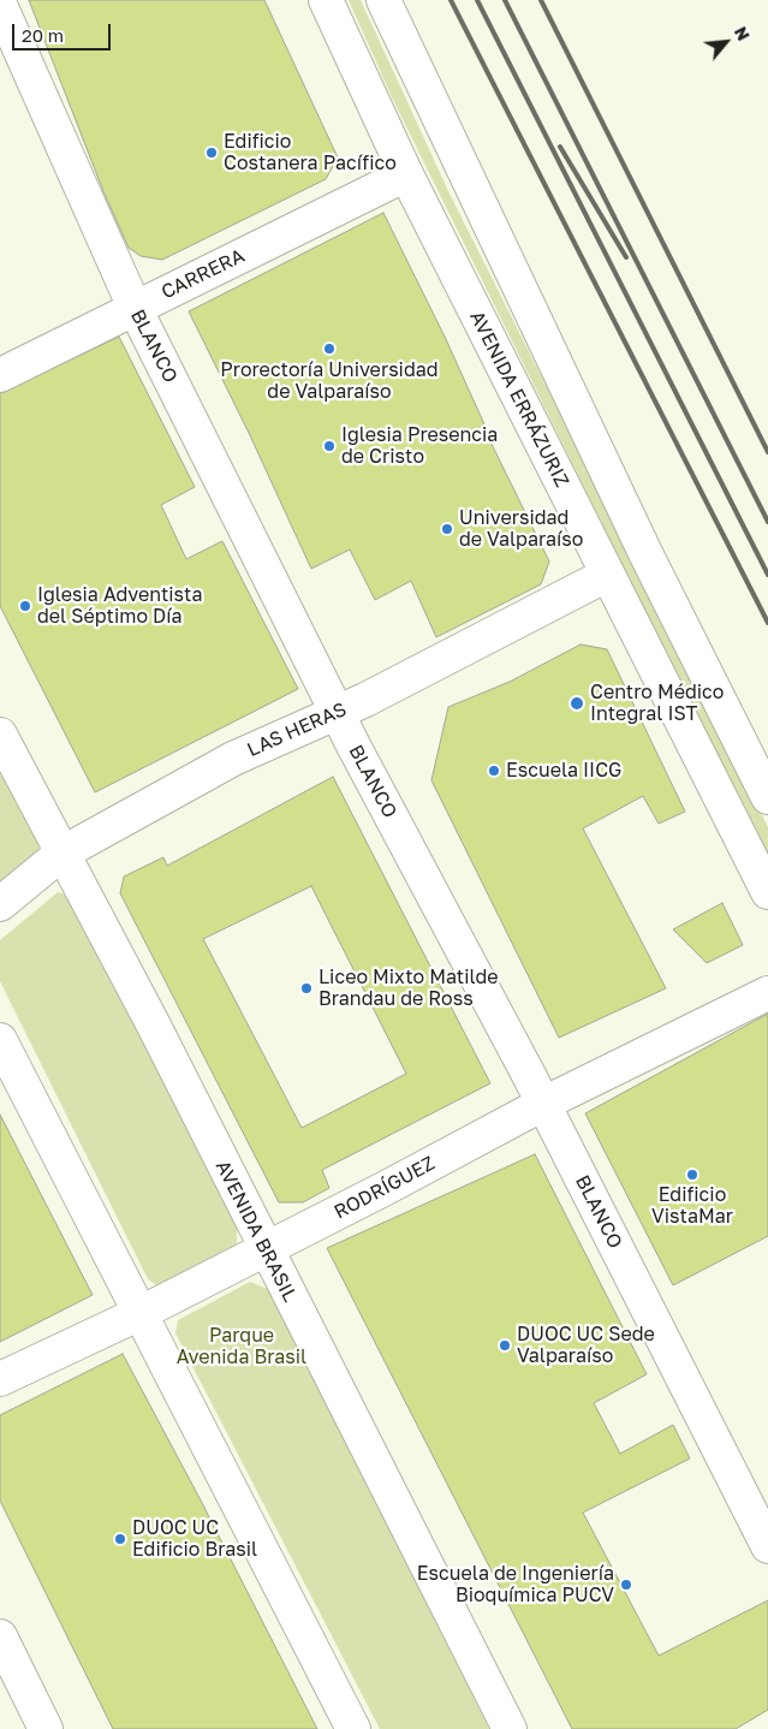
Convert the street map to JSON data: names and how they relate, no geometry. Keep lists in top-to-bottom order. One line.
{"streets":{"street":["CARRERA","BLANCO","AVENIDA ERRÁZURIZ","LAS HERAS","RODRÍGUEZ","AVENIDA BRASIL"]},"crossings":[["CARRERA","BLANCO"],["CARRERA","AVENIDA ERRÁZURIZ"],["BLANCO","LAS HERAS"],["BLANCO","RODRÍGUEZ"],["AVENIDA ERRÁZURIZ","LAS HERAS"],["LAS HERAS","AVENIDA BRASIL"],["RODRÍGUEZ","AVENIDA BRASIL"]],"parks":["Parque Avenida Brasil"],"places":["Edificio Costanera Pacífico","Prorectoría Universidad de Valparaíso","Iglesia Presencia de Cristo","Universidad de Valparaíso","Iglesia Adventista del Séptimo Día","Centro Médico Integral IST","Escuela IICG","Liceo Mixto Matilde Brandau de Ross","Edificio VistaMar","DUOC UC Sede Valparaíso","DUOC UC Edificio Brasil","Escuela de Ingeniería Bioquímica PUCV"],"scale_bar":"20 m","north":"top right"}
